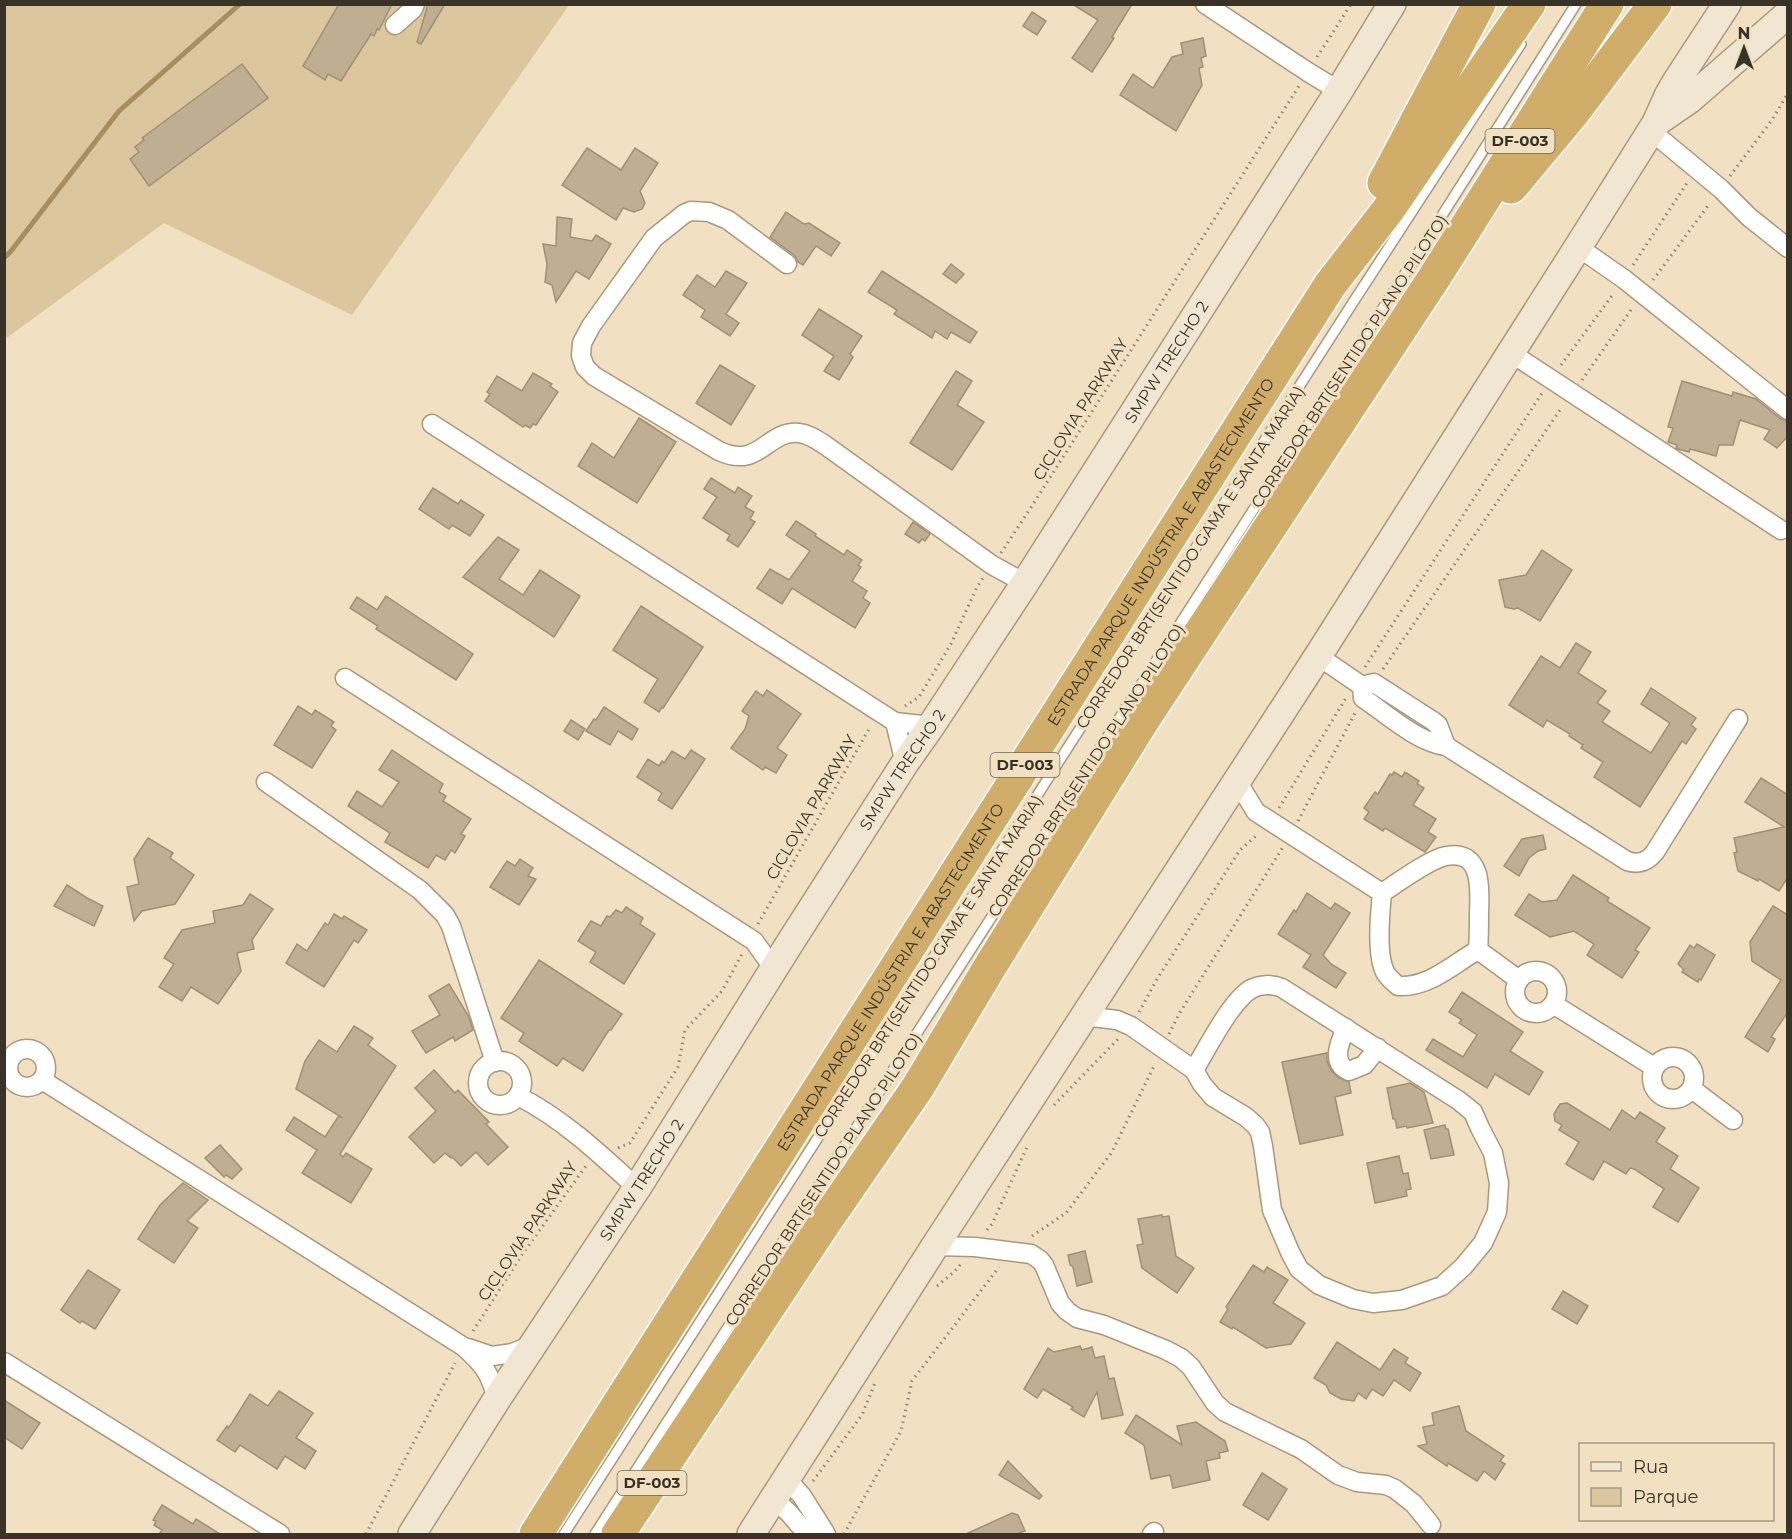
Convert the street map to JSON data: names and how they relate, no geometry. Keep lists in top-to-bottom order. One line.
{"streets":{"highway":["DF-003","ESTRADA PARQUE INDÚSTRIA E ABASTECIMENTO"],"street":["SMPW TRECHO 2"],"lane":["CORREDOR BRT(SENTIDO PLANO PILOTO)","CORREDOR BRT(SENTIDO GAMA E SANTA MARIA)"],"path":["CICLOVIA PARKWAY"]},"crossings":[["ESTRADA PARQUE INDÚSTRIA E ABASTECIMENTO","CORREDOR BRT(SENTIDO GAMA E SANTA MARIA)"]],"legend":["Rua","Parque"],"north":"top"}
